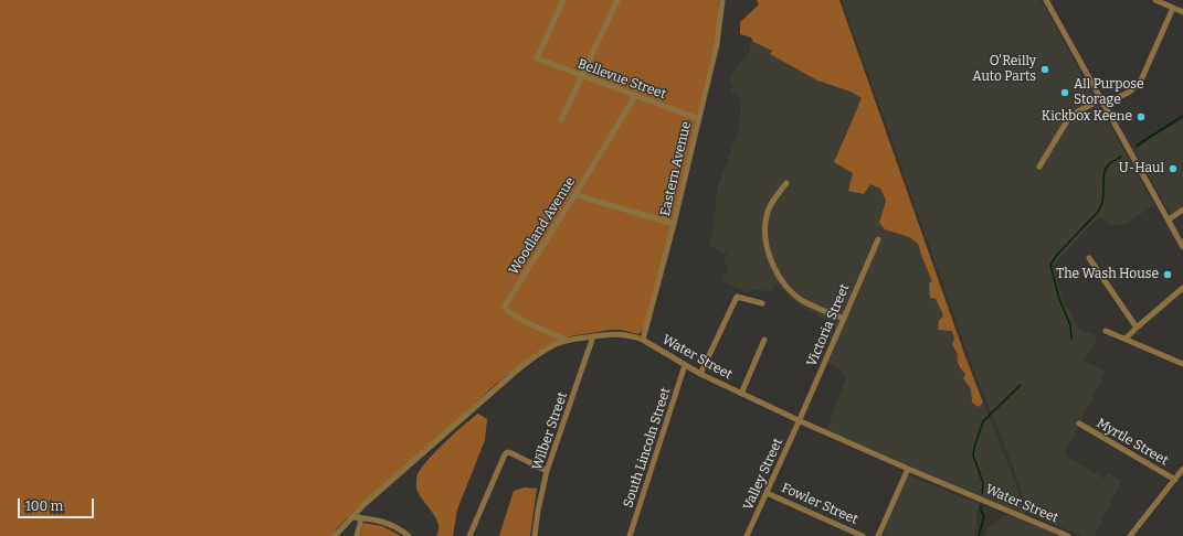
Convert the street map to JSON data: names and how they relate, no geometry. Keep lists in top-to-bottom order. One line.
{"streets":{"street":["Bellevue Street","Eastern Avenue","Woodland Avenue","Victoria Street","Water Street","Wilber Street","Myrtle Street","South Lincoln Street","Valley Street","Fowler Street"]},"crossings":[["Bellevue Street","Eastern Avenue"],["Bellevue Street","Woodland Avenue"],["Eastern Avenue","Water Street"],["Woodland Avenue","Water Street"],["Victoria Street","Water Street"],["Victoria Street","Valley Street"],["Water Street","Wilber Street"],["Water Street","South Lincoln Street"],["Water Street","Valley Street"],["Valley Street","Fowler Street"]],"places":["O'Reilly Auto Parts","All Purpose Storage","Kickbox Keene","U-Haul","The Wash House"],"scale_bar":"100 m"}
